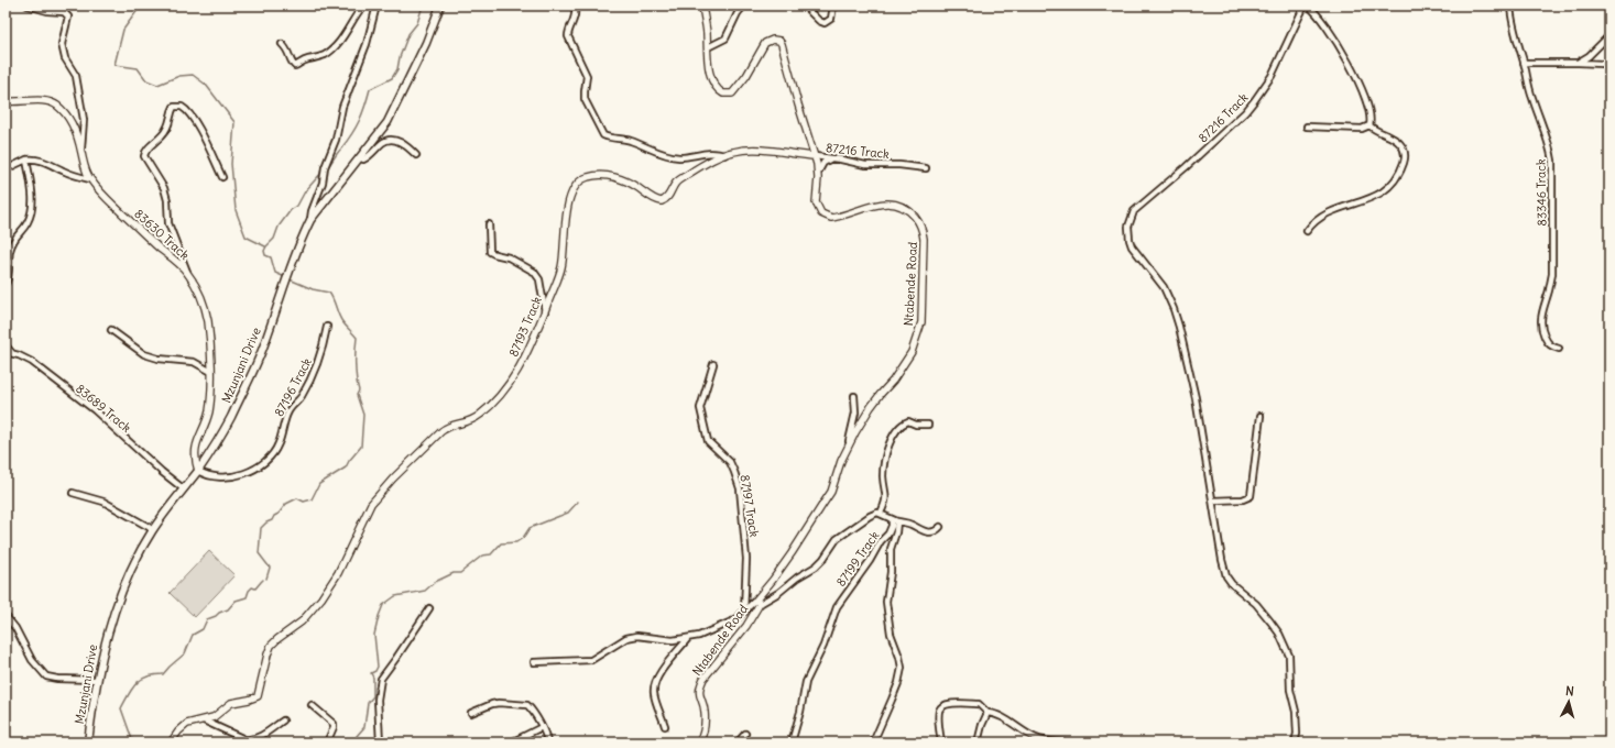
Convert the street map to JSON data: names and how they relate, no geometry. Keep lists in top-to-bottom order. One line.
{"streets":{"main road":["Mzunjani Drive"],"street":["87216 Track","83346 Track","83630 Track","Ntabende Road","87193 Track","87196 Track","83689 Track","87197 Track","87199 Track"]},"crossings":[["87216 Track","Ntabende Road"],["87216 Track","87193 Track"],["83630 Track","Mzunjani Drive"],["83630 Track","87196 Track"],["Ntabende Road","87193 Track"],["Ntabende Road","87199 Track"],["Mzunjani Drive","87196 Track"],["Mzunjani Drive","83689 Track"],["87197 Track","87199 Track"]],"north":"top"}
